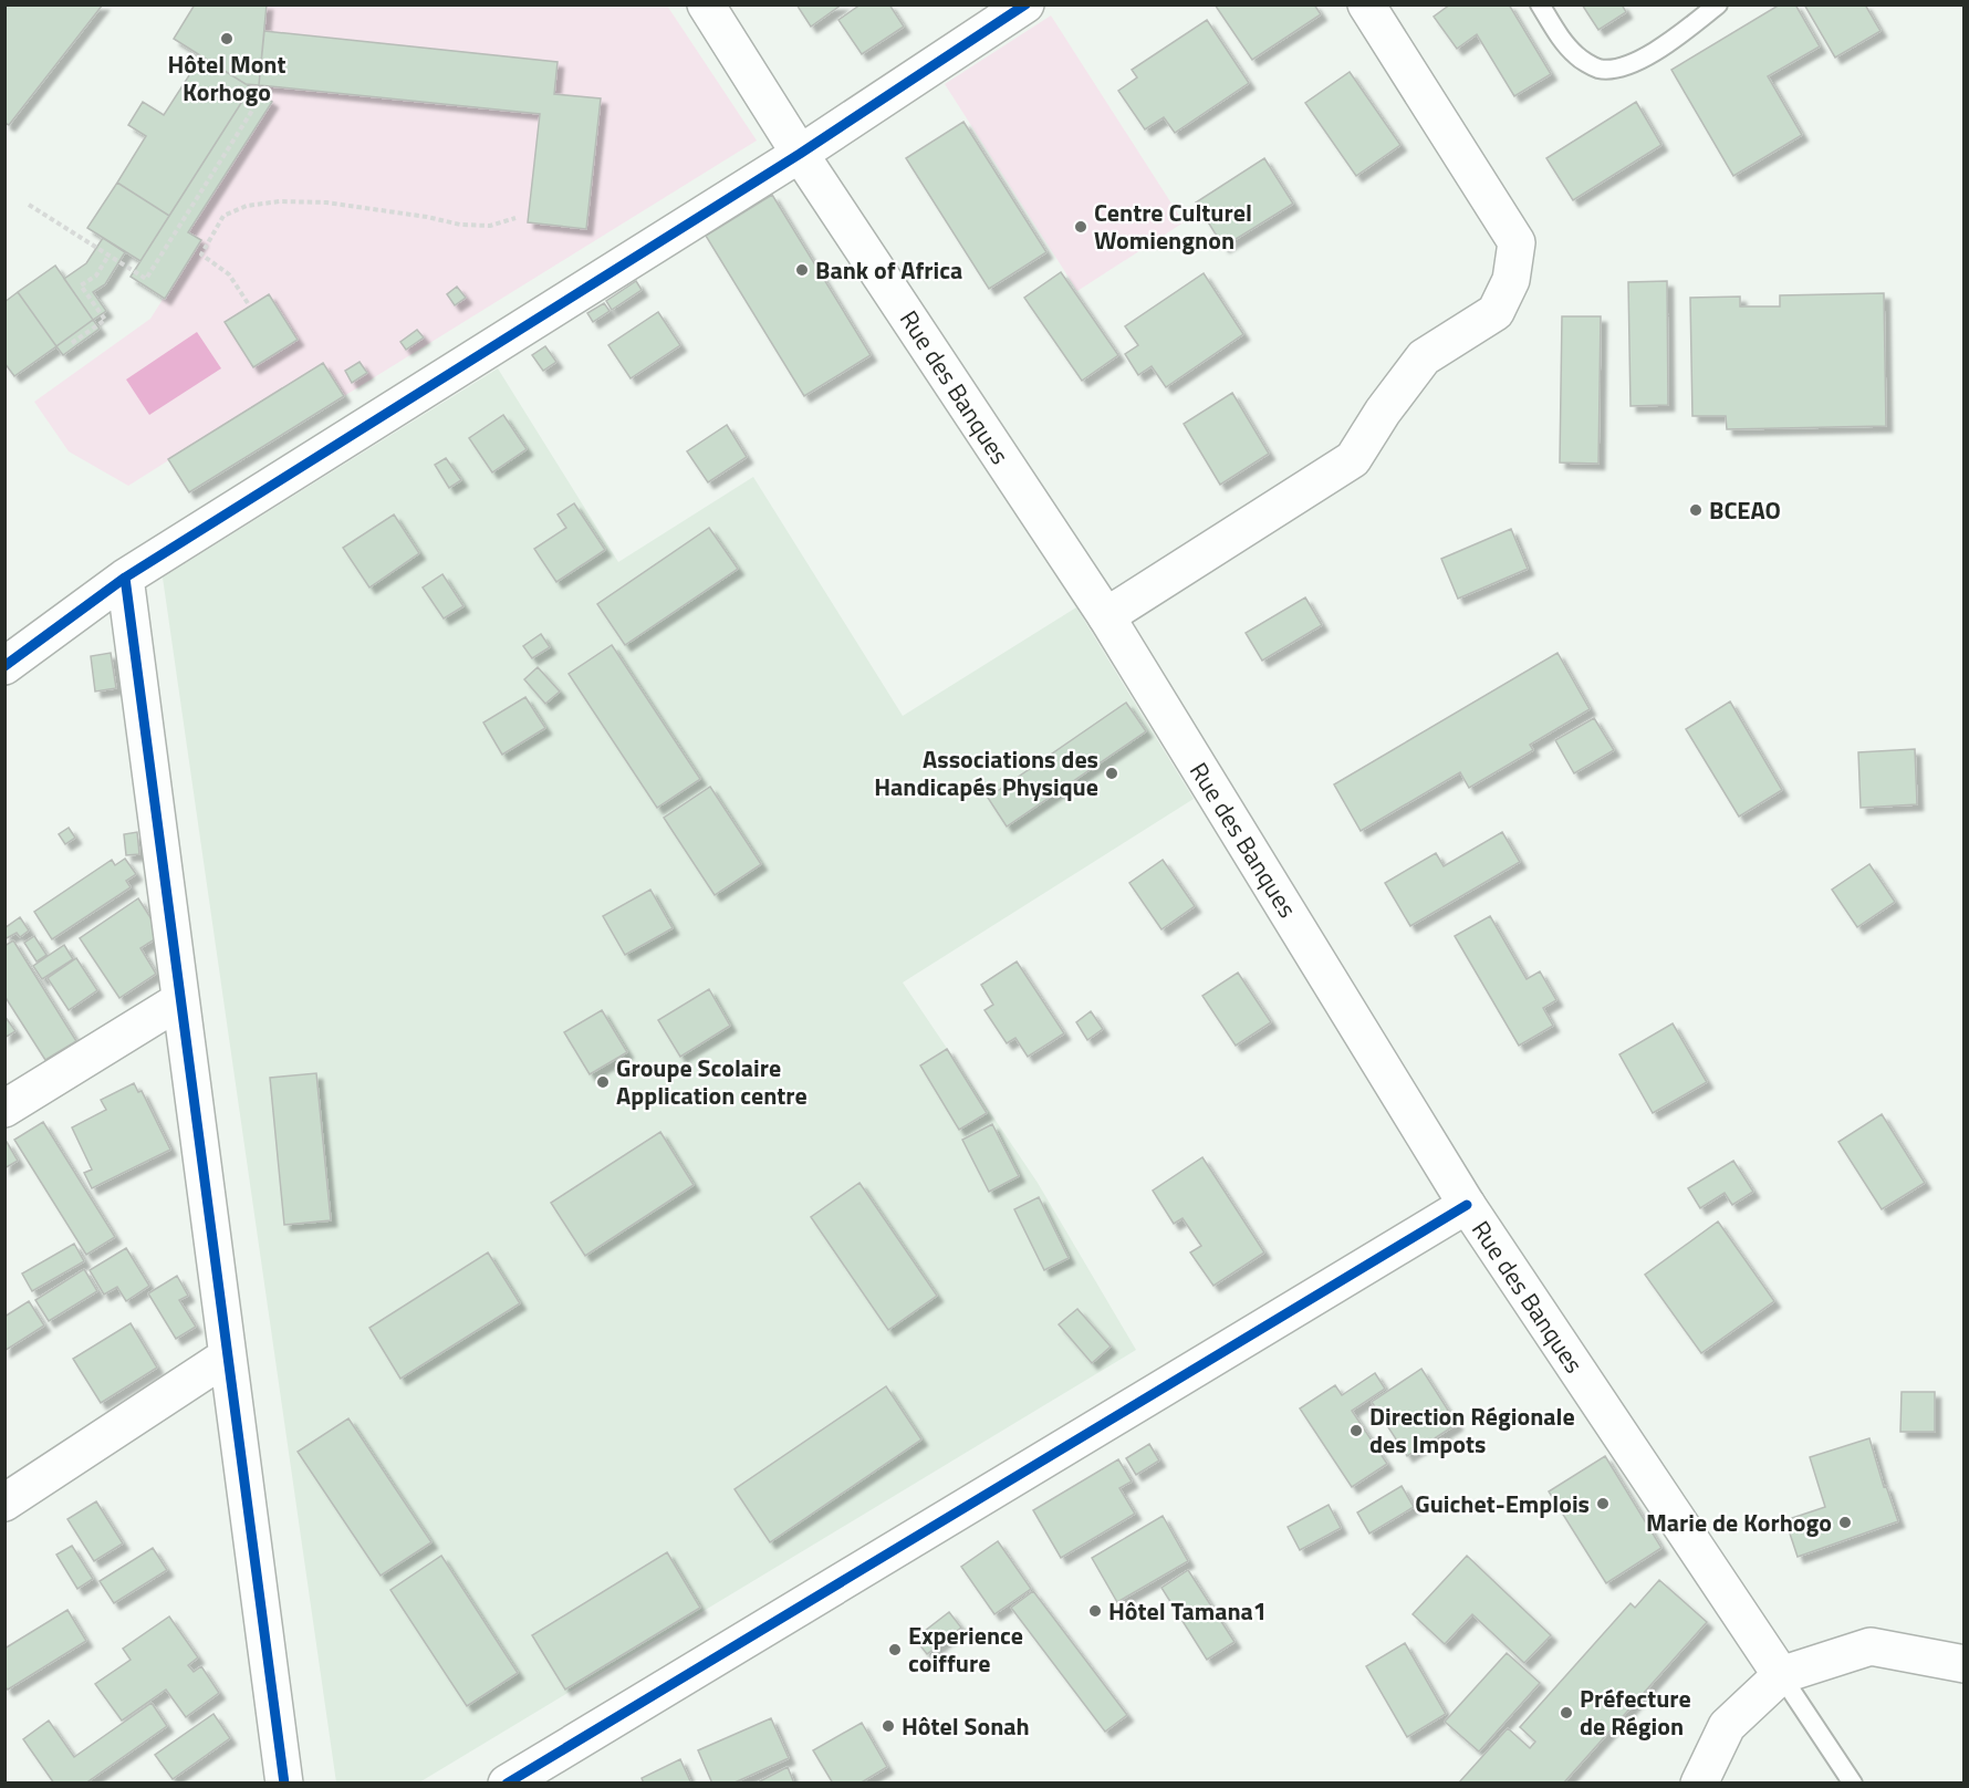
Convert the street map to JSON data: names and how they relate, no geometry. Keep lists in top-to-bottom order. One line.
{"streets":{"street":["Rue des Banques"]},"places":["Hôtel Mont Korhogo","Centre Culturel Womiengnon","Bank of Africa","BCEAO","Associations des Handicapés Physique","Groupe Scolaire Application centre","Direction Régionale des Impots","Guichet-Emplois","Marie de Korhogo","Hôtel Tamana1","Experience coiffure","Préfecture de Région","Hôtel Sonah"]}
